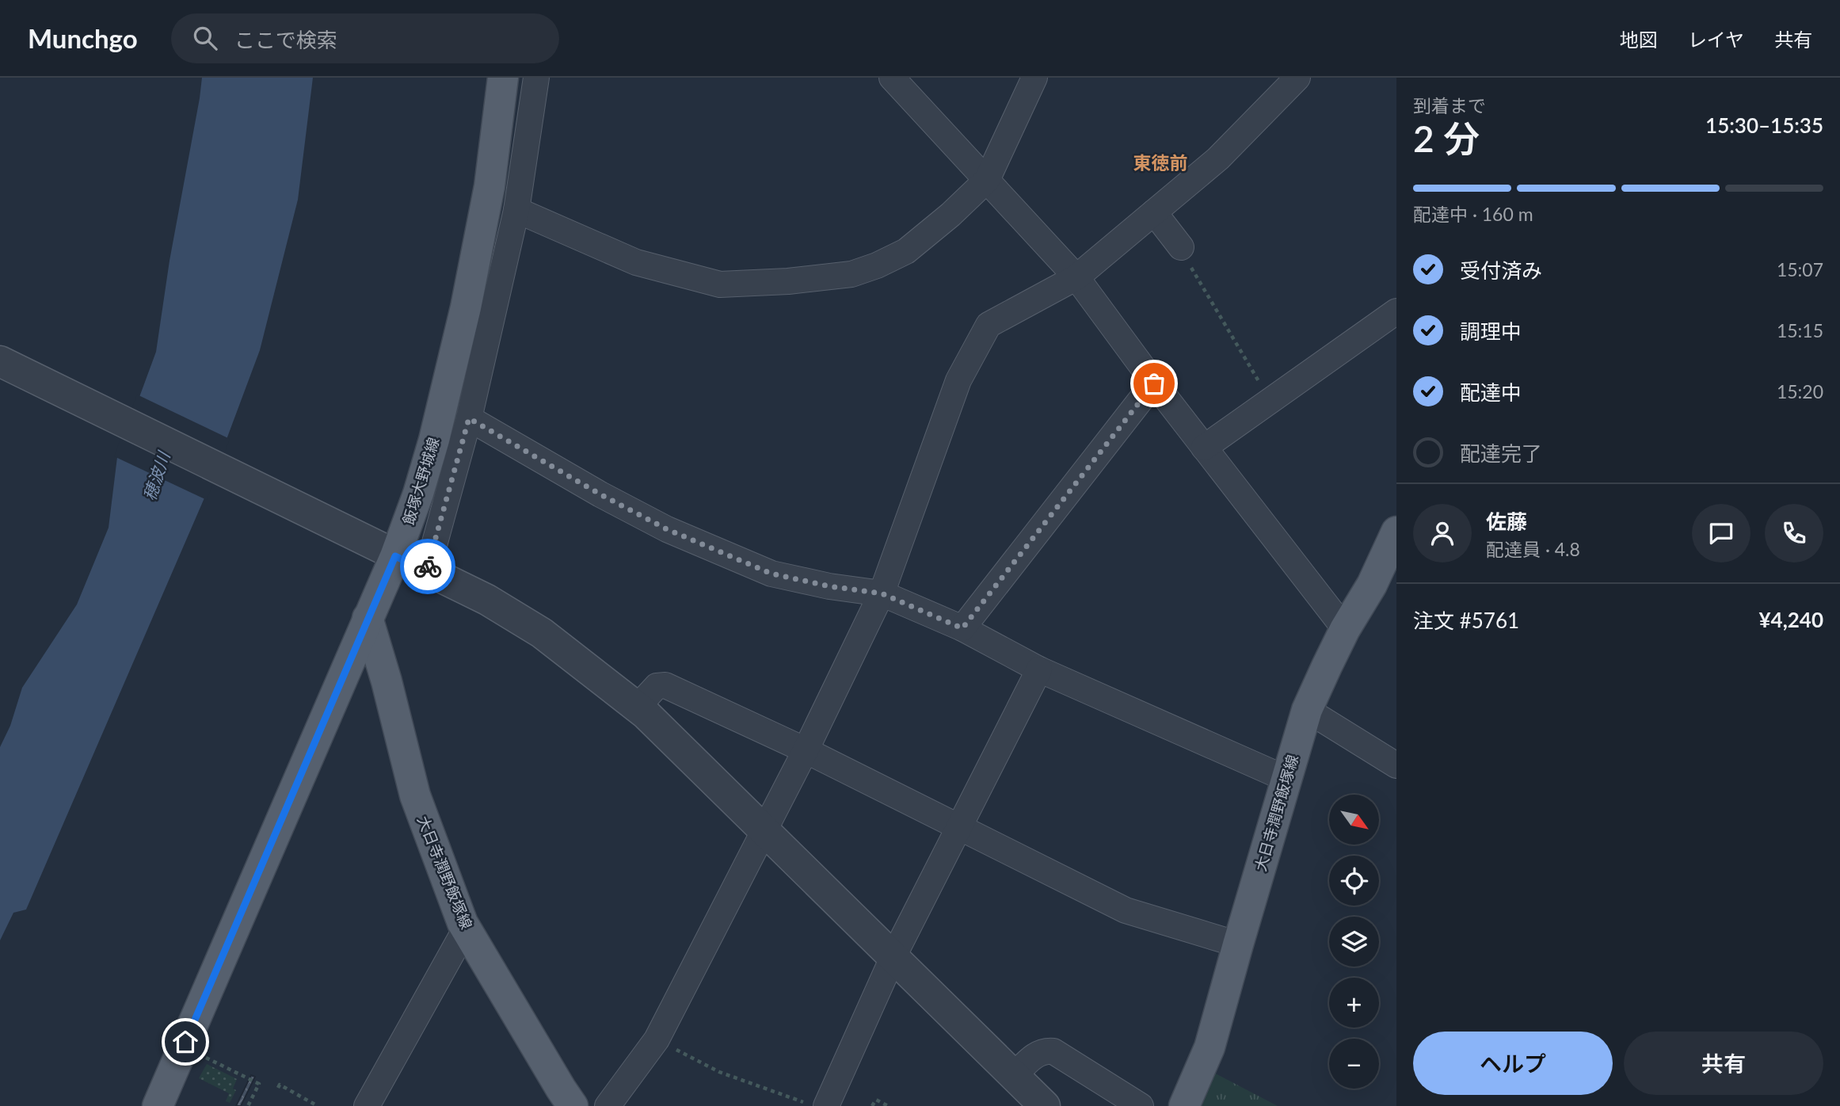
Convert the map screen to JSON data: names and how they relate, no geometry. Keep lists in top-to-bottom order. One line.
{"streets":{"main road":["飯塚大野城線","大日寺潤野飯塚線"]},"crossings":[["飯塚大野城線","大日寺潤野飯塚線"]],"districts":["東徳前"],"water":["穂波川"],"north":"bottom right","page":{"header":"Munchgo","search":"ここで検索","nav":["地図","レイヤ","共有"],"heading":["2 分","到着まで","15:30–15:35"],"panel":["佐藤","配達員 · 4.8","注文 #5761","¥4,240"],"bar":"配達中 · 160 m","list":[["受付済み","15:07"],["調理中","15:15"],["配達中","15:20"],"配達完了"],"map_buttons":["+","−"],"buttons":["ヘルプ","共有"]}}
